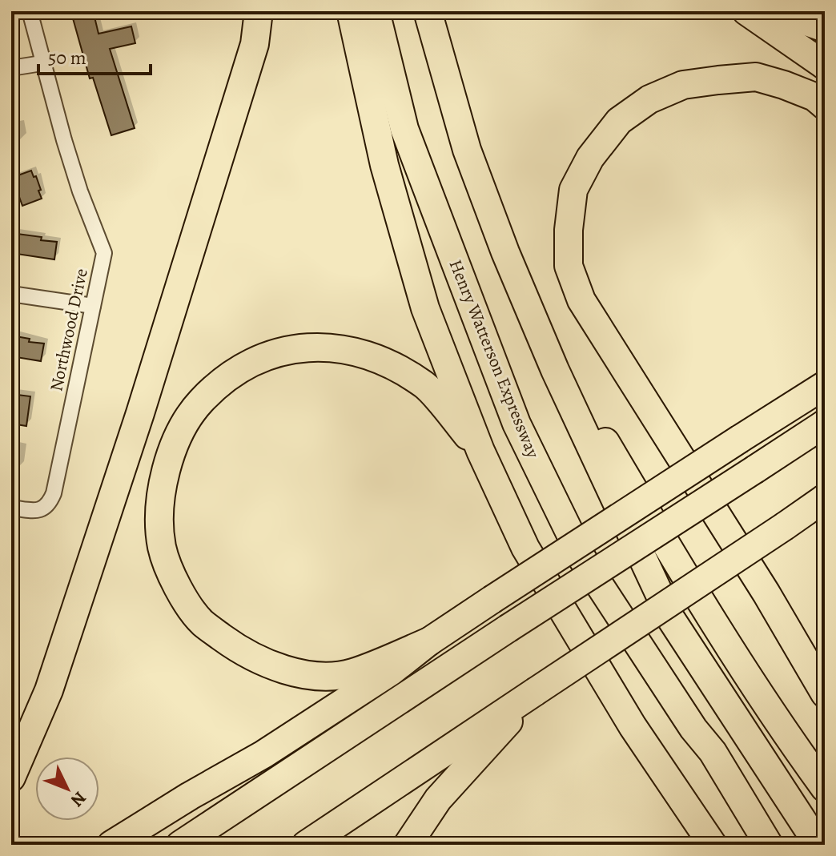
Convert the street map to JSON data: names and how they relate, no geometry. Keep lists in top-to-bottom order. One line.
{"streets":{"highway":["Henry Watterson Expressway"],"street":["Northwood Drive"]},"scale_bar":"50 m","north":"bottom right"}
